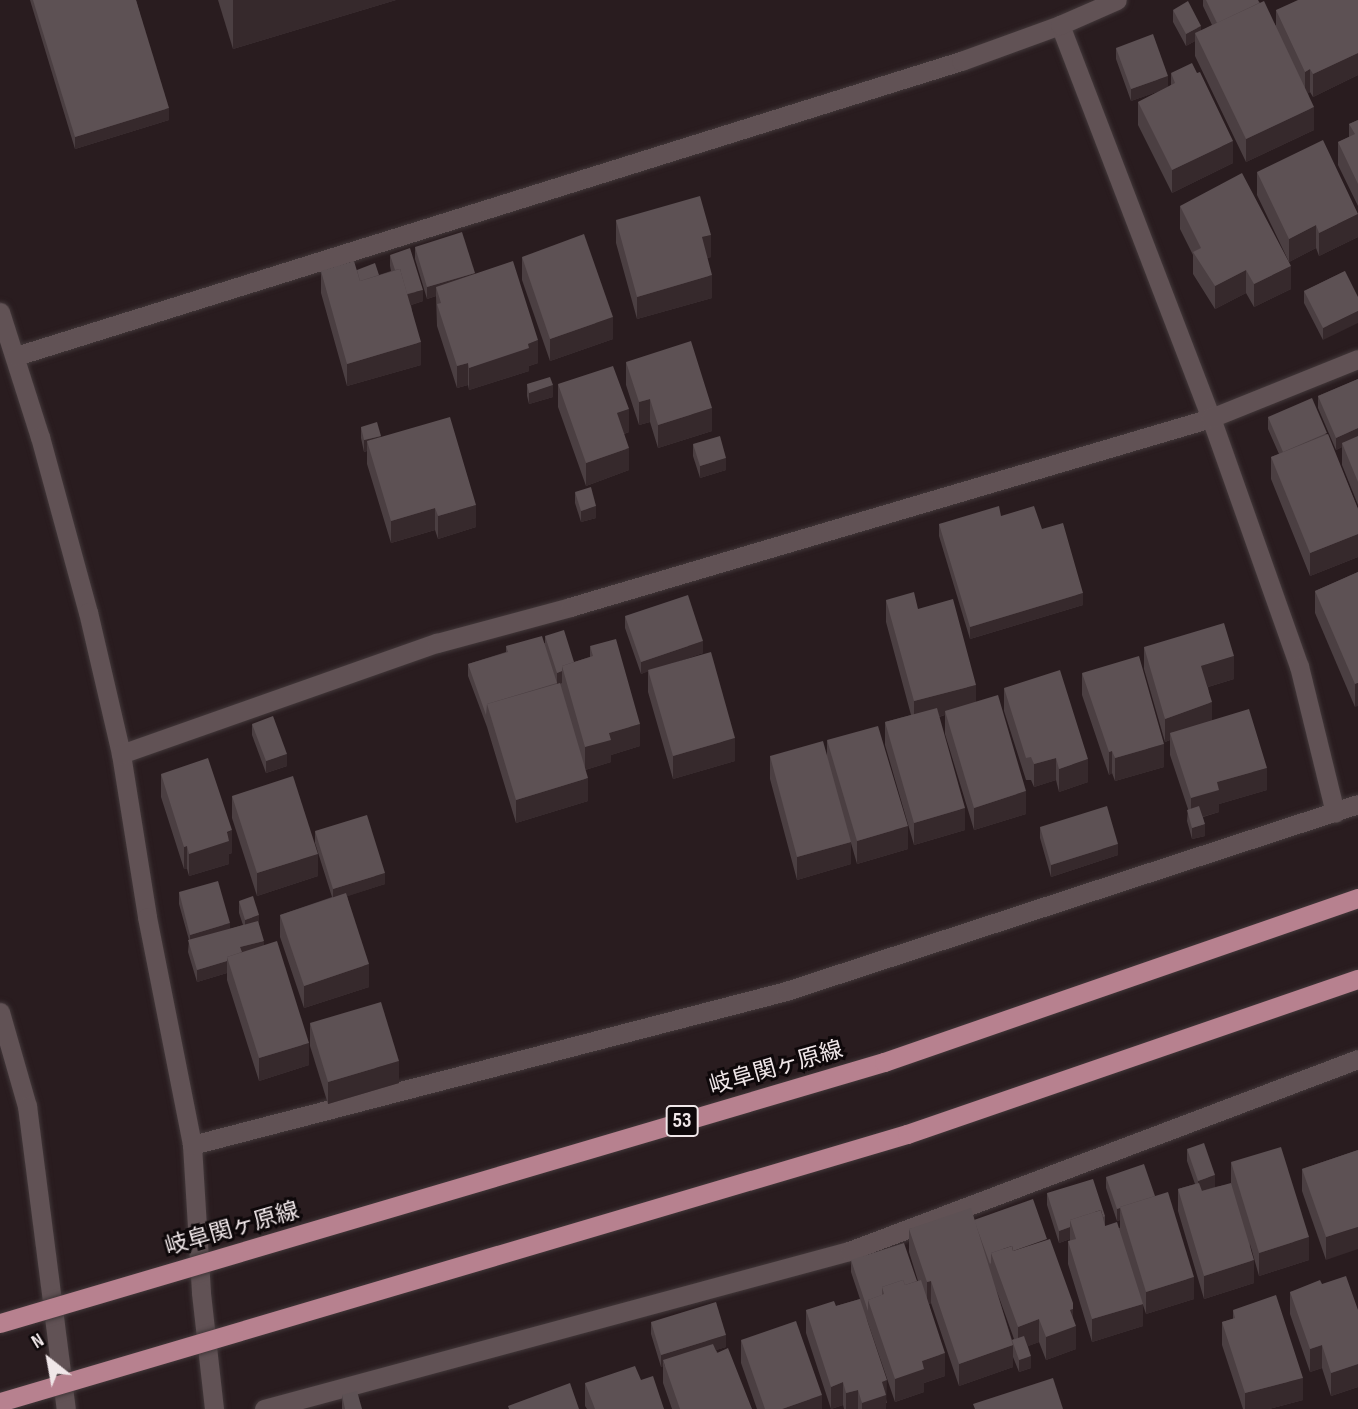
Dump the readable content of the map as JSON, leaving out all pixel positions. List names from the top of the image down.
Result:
{
  "streets": {
    "main road": ["岐阜関ヶ原線", "53"]
  },
  "north": "top left"
}
